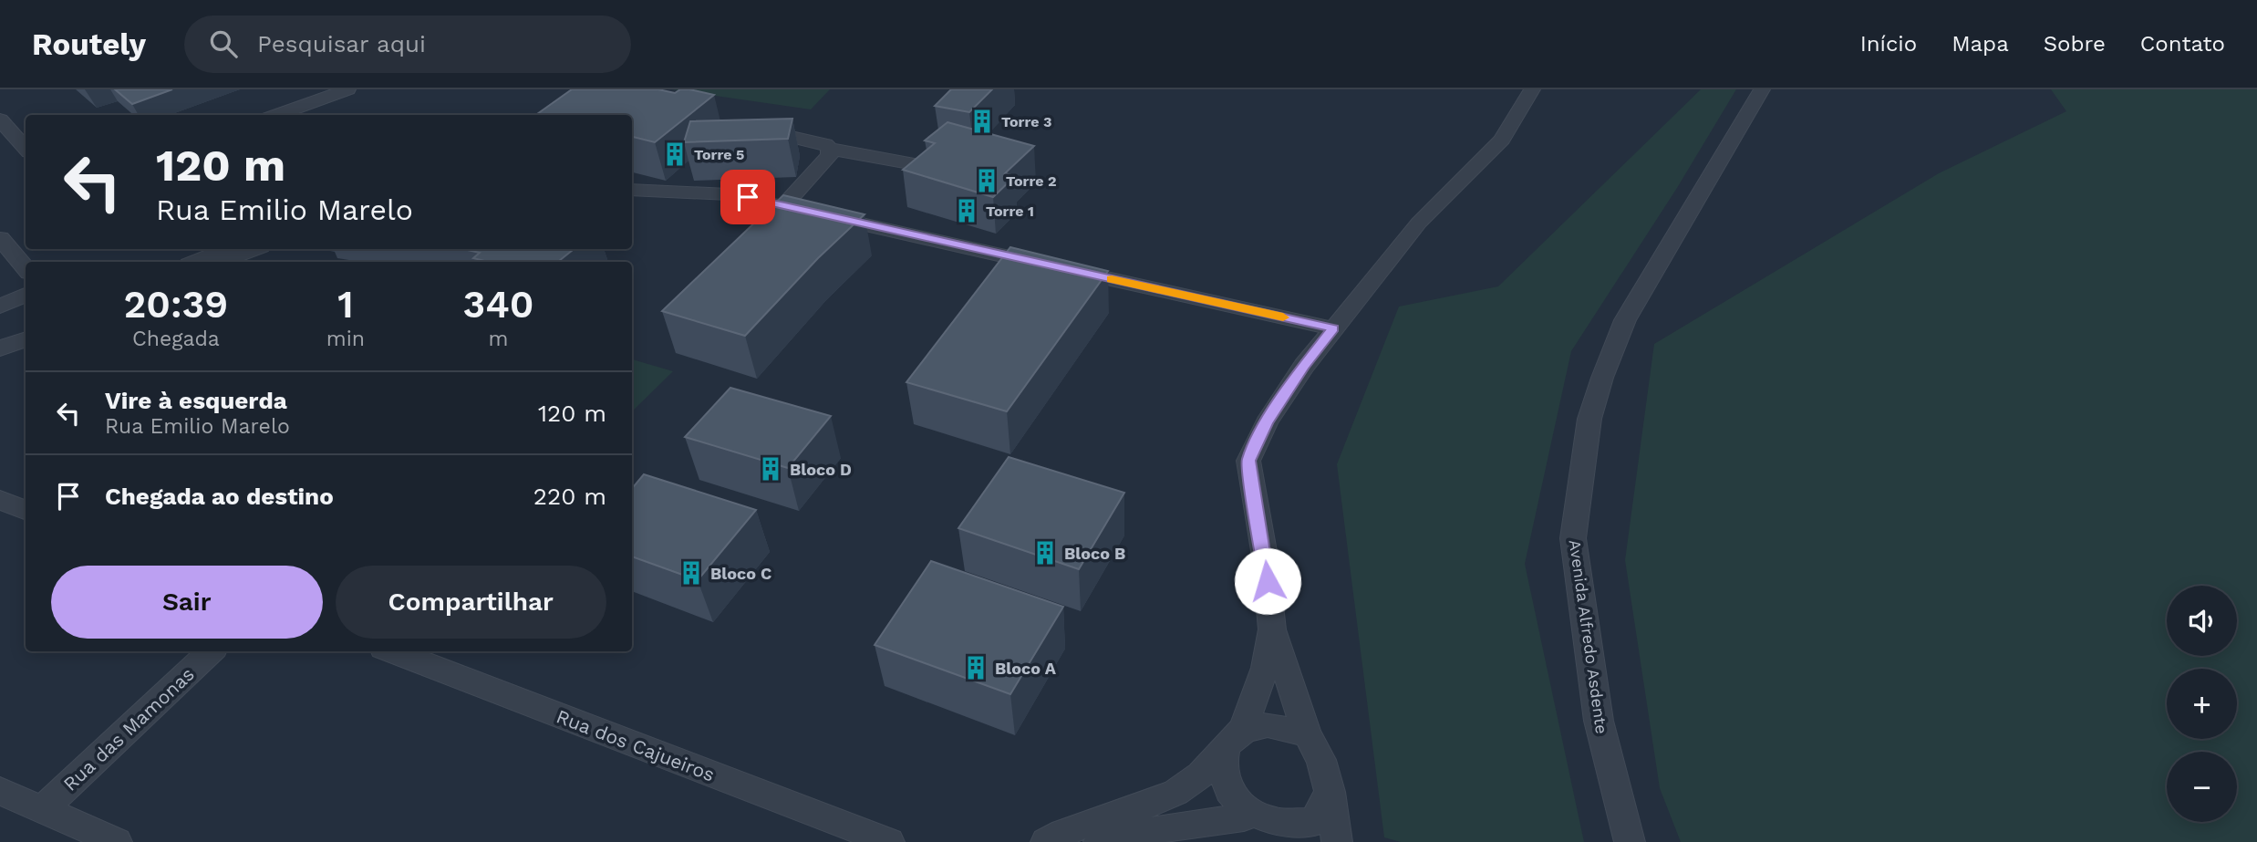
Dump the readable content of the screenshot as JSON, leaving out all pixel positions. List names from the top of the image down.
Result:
{
  "streets": {
    "street": ["Avenida Alfredo Asdente", "Rua das Mamonas", "Rua dos Cajueiros"]
  },
  "places": {
    "building": [
      "Torre 3",
      "Torre 5",
      "Torre 2",
      "Torre 1",
      "Bloco D",
      "Bloco B",
      "Bloco C",
      "Bloco A"
    ]
  },
  "page": {
    "header": "Routely",
    "search": "Pesquisar aqui",
    "nav": [
      "Início",
      "Mapa",
      "Sobre",
      "Contato"
    ],
    "turn": ["120 m", "Rua Emilio Marelo"],
    "eta": [
      "20:39",
      "Chegada",
      "1",
      "min",
      "340",
      "m"
    ],
    "list": [
      {
        "name": "Vire à esquerda",
        "note": "Rua Emilio Marelo",
        "value": "120 m"
      },
      {
        "name": "Chegada ao destino",
        "value": "220 m"
      }
    ],
    "buttons": ["Sair", "Compartilhar"],
    "map_buttons": ["+", "−"]
  }
}
